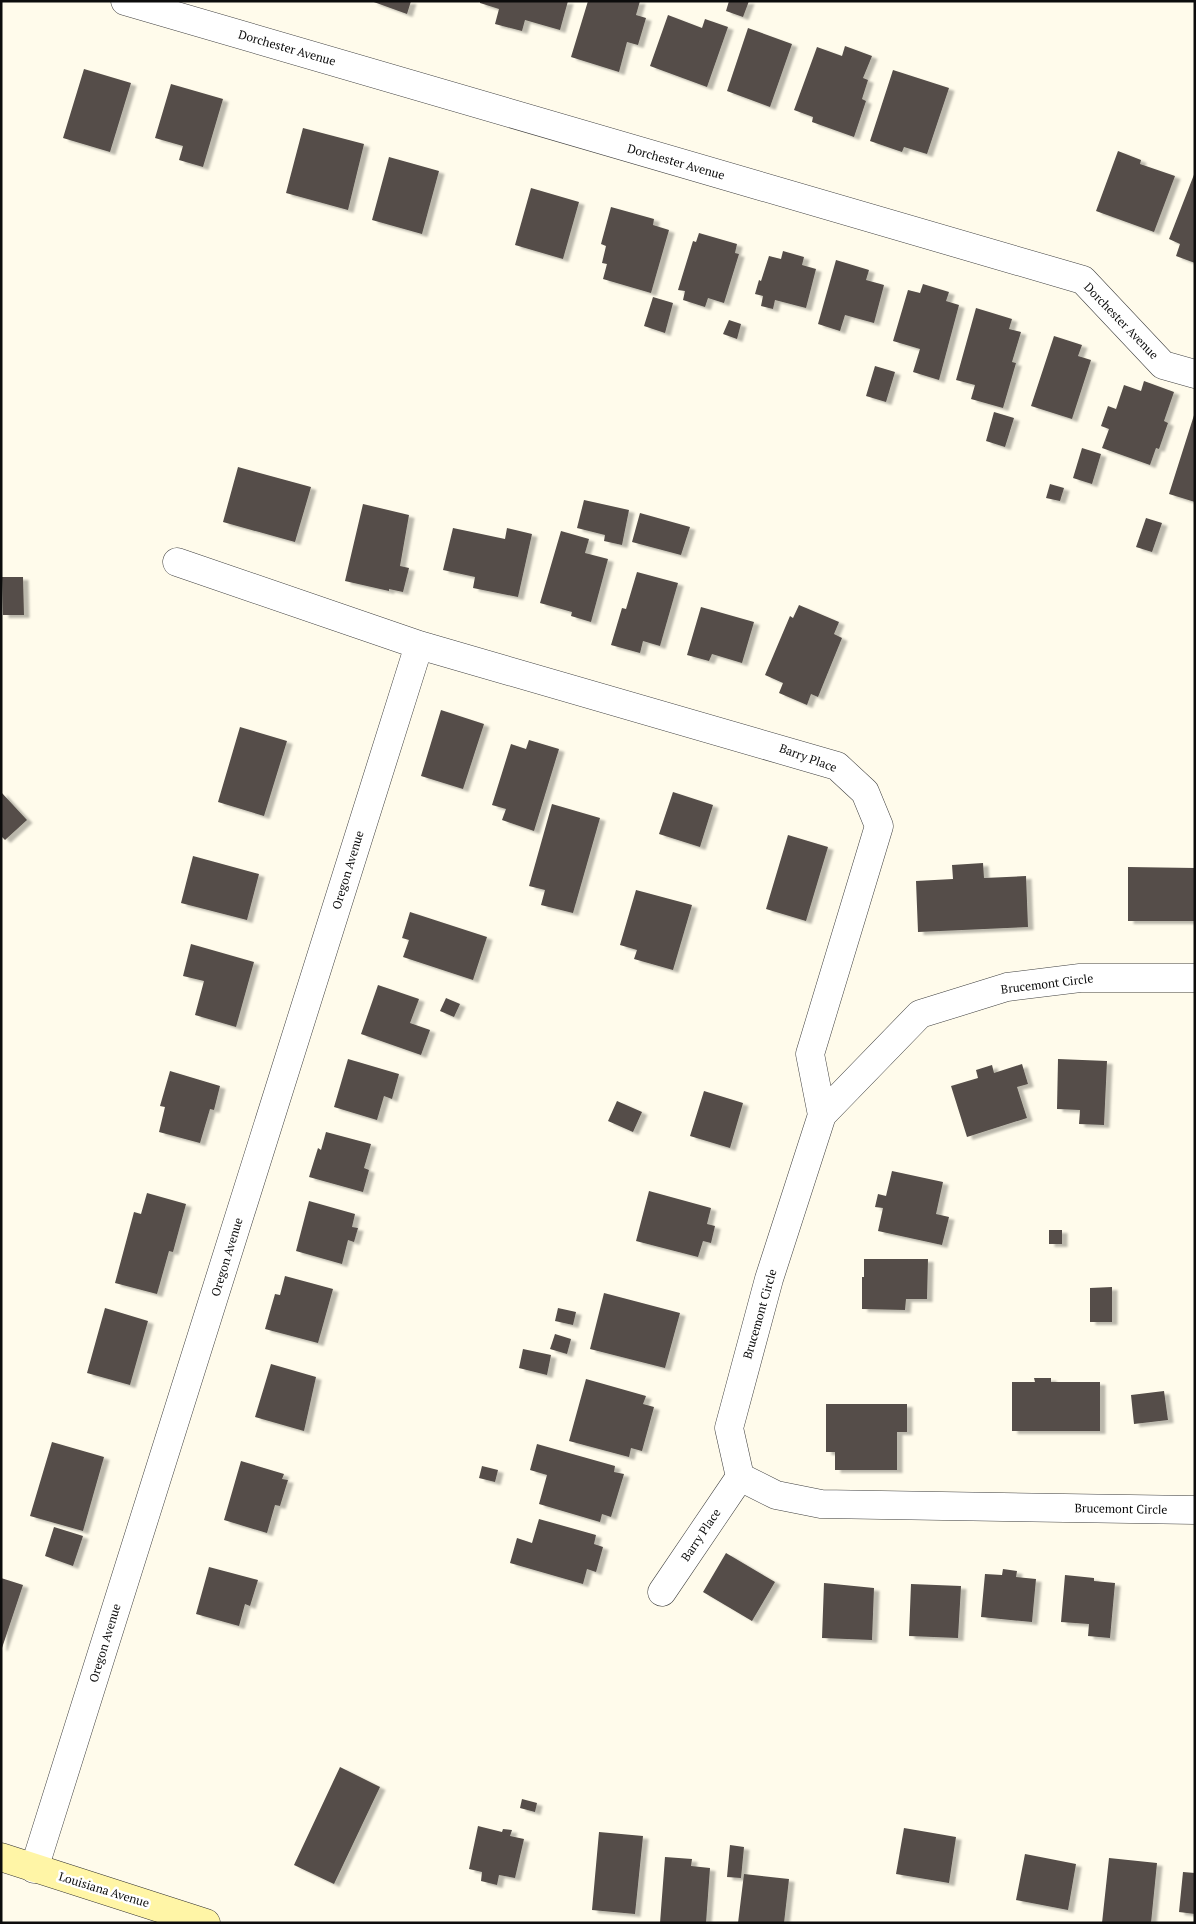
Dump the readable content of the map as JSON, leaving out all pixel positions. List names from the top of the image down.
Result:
{
  "streets": {
    "street": [
      "Dorchester Avenue",
      "Barry Place",
      "Oregon Avenue",
      "Brucemont Circle",
      "Louisiana Avenue"
    ]
  },
  "crossings": [
    ["Barry Place", "Oregon Avenue"],
    ["Barry Place", "Brucemont Circle"],
    ["Oregon Avenue", "Louisiana Avenue"]
  ]
}
